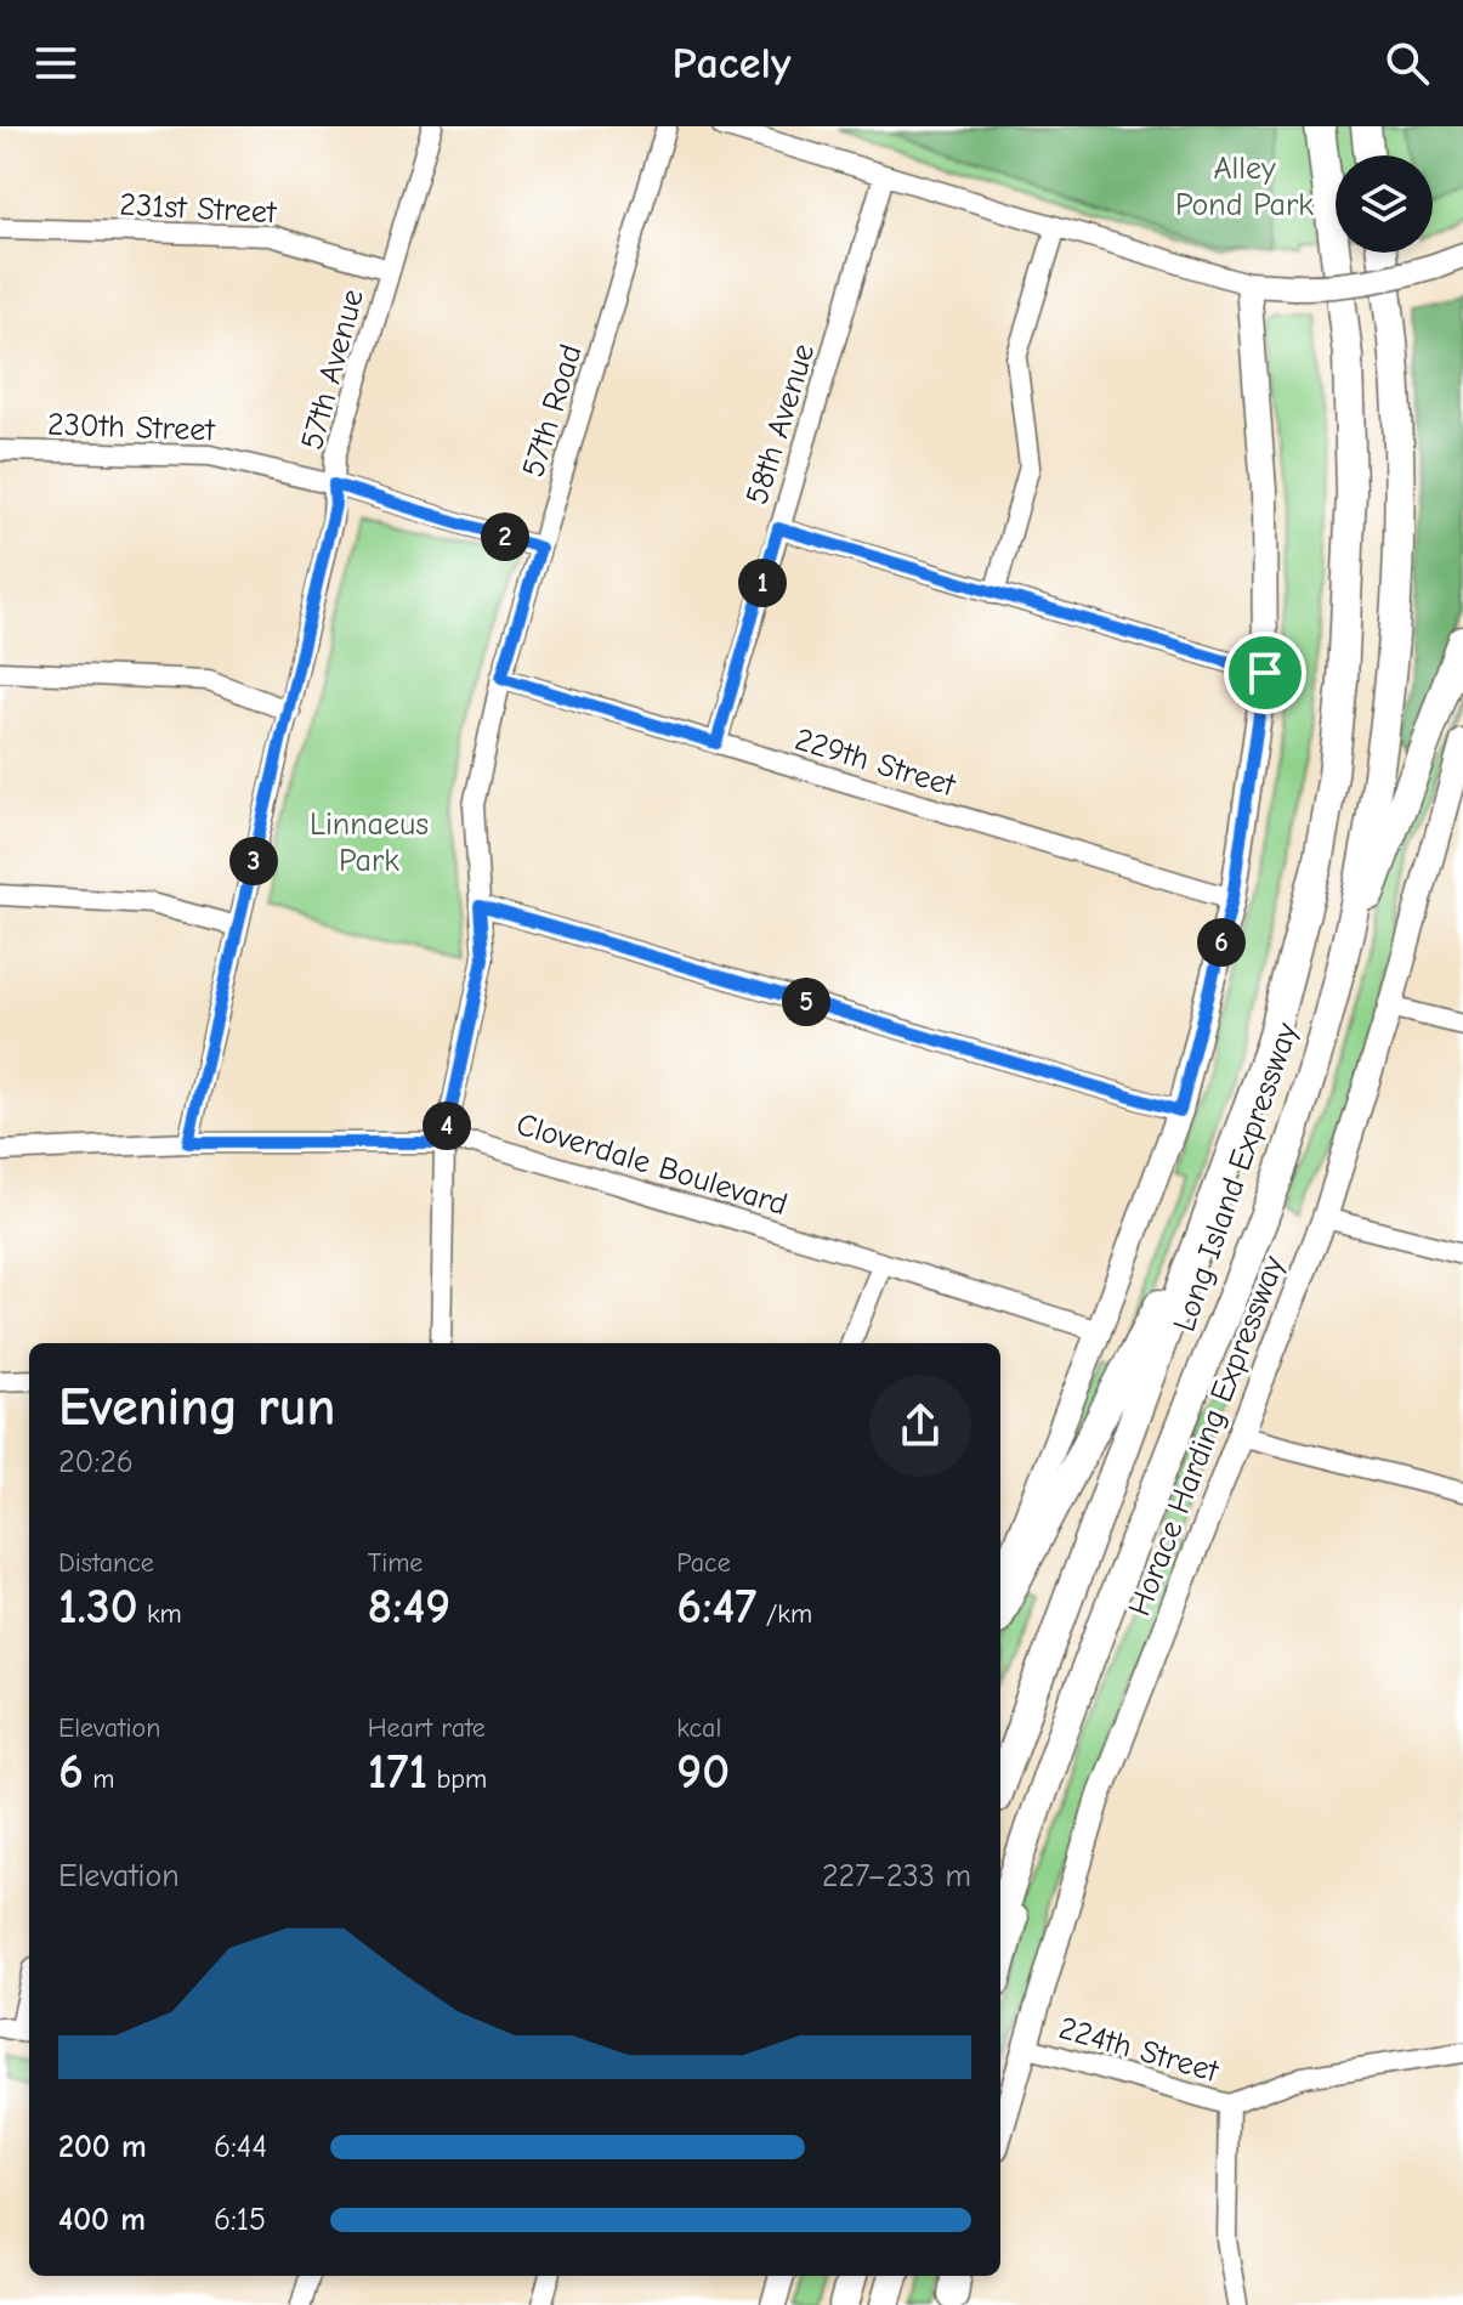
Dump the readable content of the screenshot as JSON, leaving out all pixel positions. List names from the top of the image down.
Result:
{
  "streets": {
    "highway": ["Long Island Expressway"],
    "main road": ["Horace Harding Expressway"],
    "street": [
      "231st Street",
      "57th Avenue",
      "57th Road",
      "58th Avenue",
      "230th Street",
      "229th Street",
      "Cloverdale Boulevard",
      "224th Street"
    ]
  },
  "crossings": [
    ["231st Street", "57th Avenue"],
    ["57th Avenue", "230th Street"],
    ["57th Avenue", "Cloverdale Boulevard"],
    ["57th Road", "230th Street"],
    ["57th Road", "229th Street"],
    ["57th Road", "Cloverdale Boulevard"],
    ["58th Avenue", "229th Street"],
    ["Horace Harding Expressway", "224th Street"]
  ],
  "parks": ["Alley Pond Park", "Linnaeus Park"],
  "page": {
    "header": "Pacely",
    "pins": [
      "2",
      "1",
      "3",
      "6",
      "5",
      "4"
    ],
    "heading": ["Evening run", "20:26"],
    "stats": [
      ["Distance", "1.30 km"],
      ["Time", "8:49"],
      ["Pace", "6:47 /km"],
      ["Elevation", "6 m"],
      ["Heart rate", "171 bpm"],
      ["kcal", "90"]
    ],
    "chart": ["Elevation", "227–233 m"],
    "list": [
      {
        "name": "200 m",
        "note": "6:44"
      },
      {
        "name": "400 m",
        "note": "6:15"
      }
    ]
  }
}
